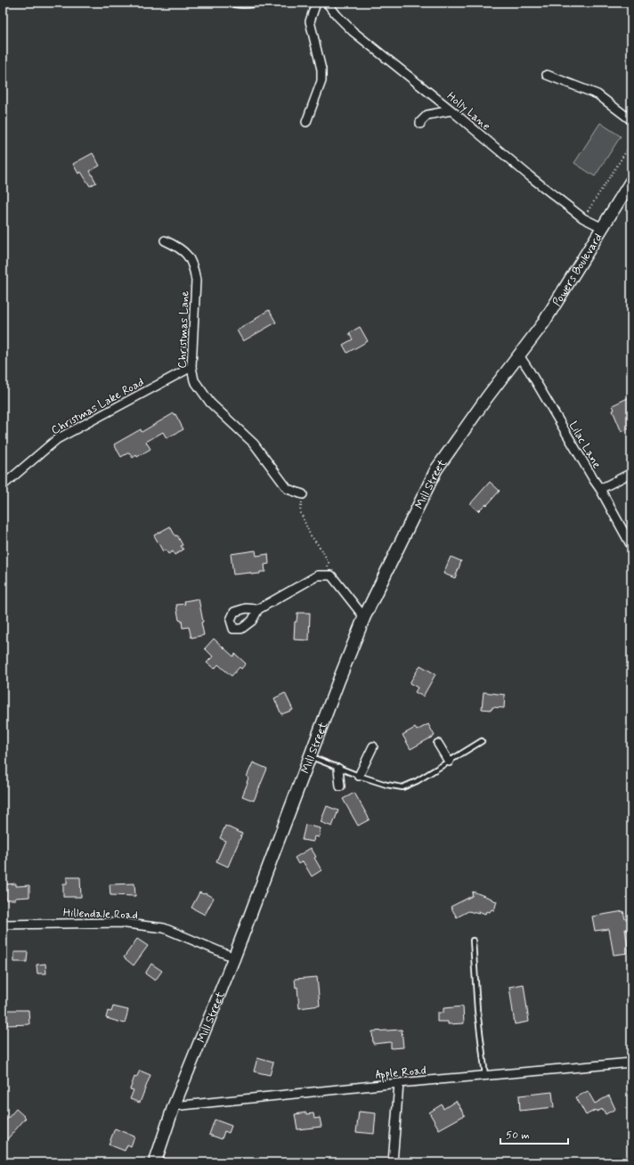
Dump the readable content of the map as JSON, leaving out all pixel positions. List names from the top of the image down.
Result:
{
  "streets": {
    "main road": ["Powers Boulevard", "Mill Street"],
    "street": [
      "Holly Lane",
      "Christmas Lane",
      "Christmas Lake Road",
      "Lilac Lane",
      "Hillendale Road",
      "Apple Road"
    ]
  },
  "crossings": [
    ["Holly Lane", "Powers Boulevard"],
    ["Powers Boulevard", "Lilac Lane"],
    ["Powers Boulevard", "Mill Street"],
    ["Christmas Lane", "Christmas Lake Road"],
    ["Lilac Lane", "Mill Street"],
    ["Mill Street", "Hillendale Road"],
    ["Mill Street", "Apple Road"]
  ],
  "scale_bar": "50 m"
}
